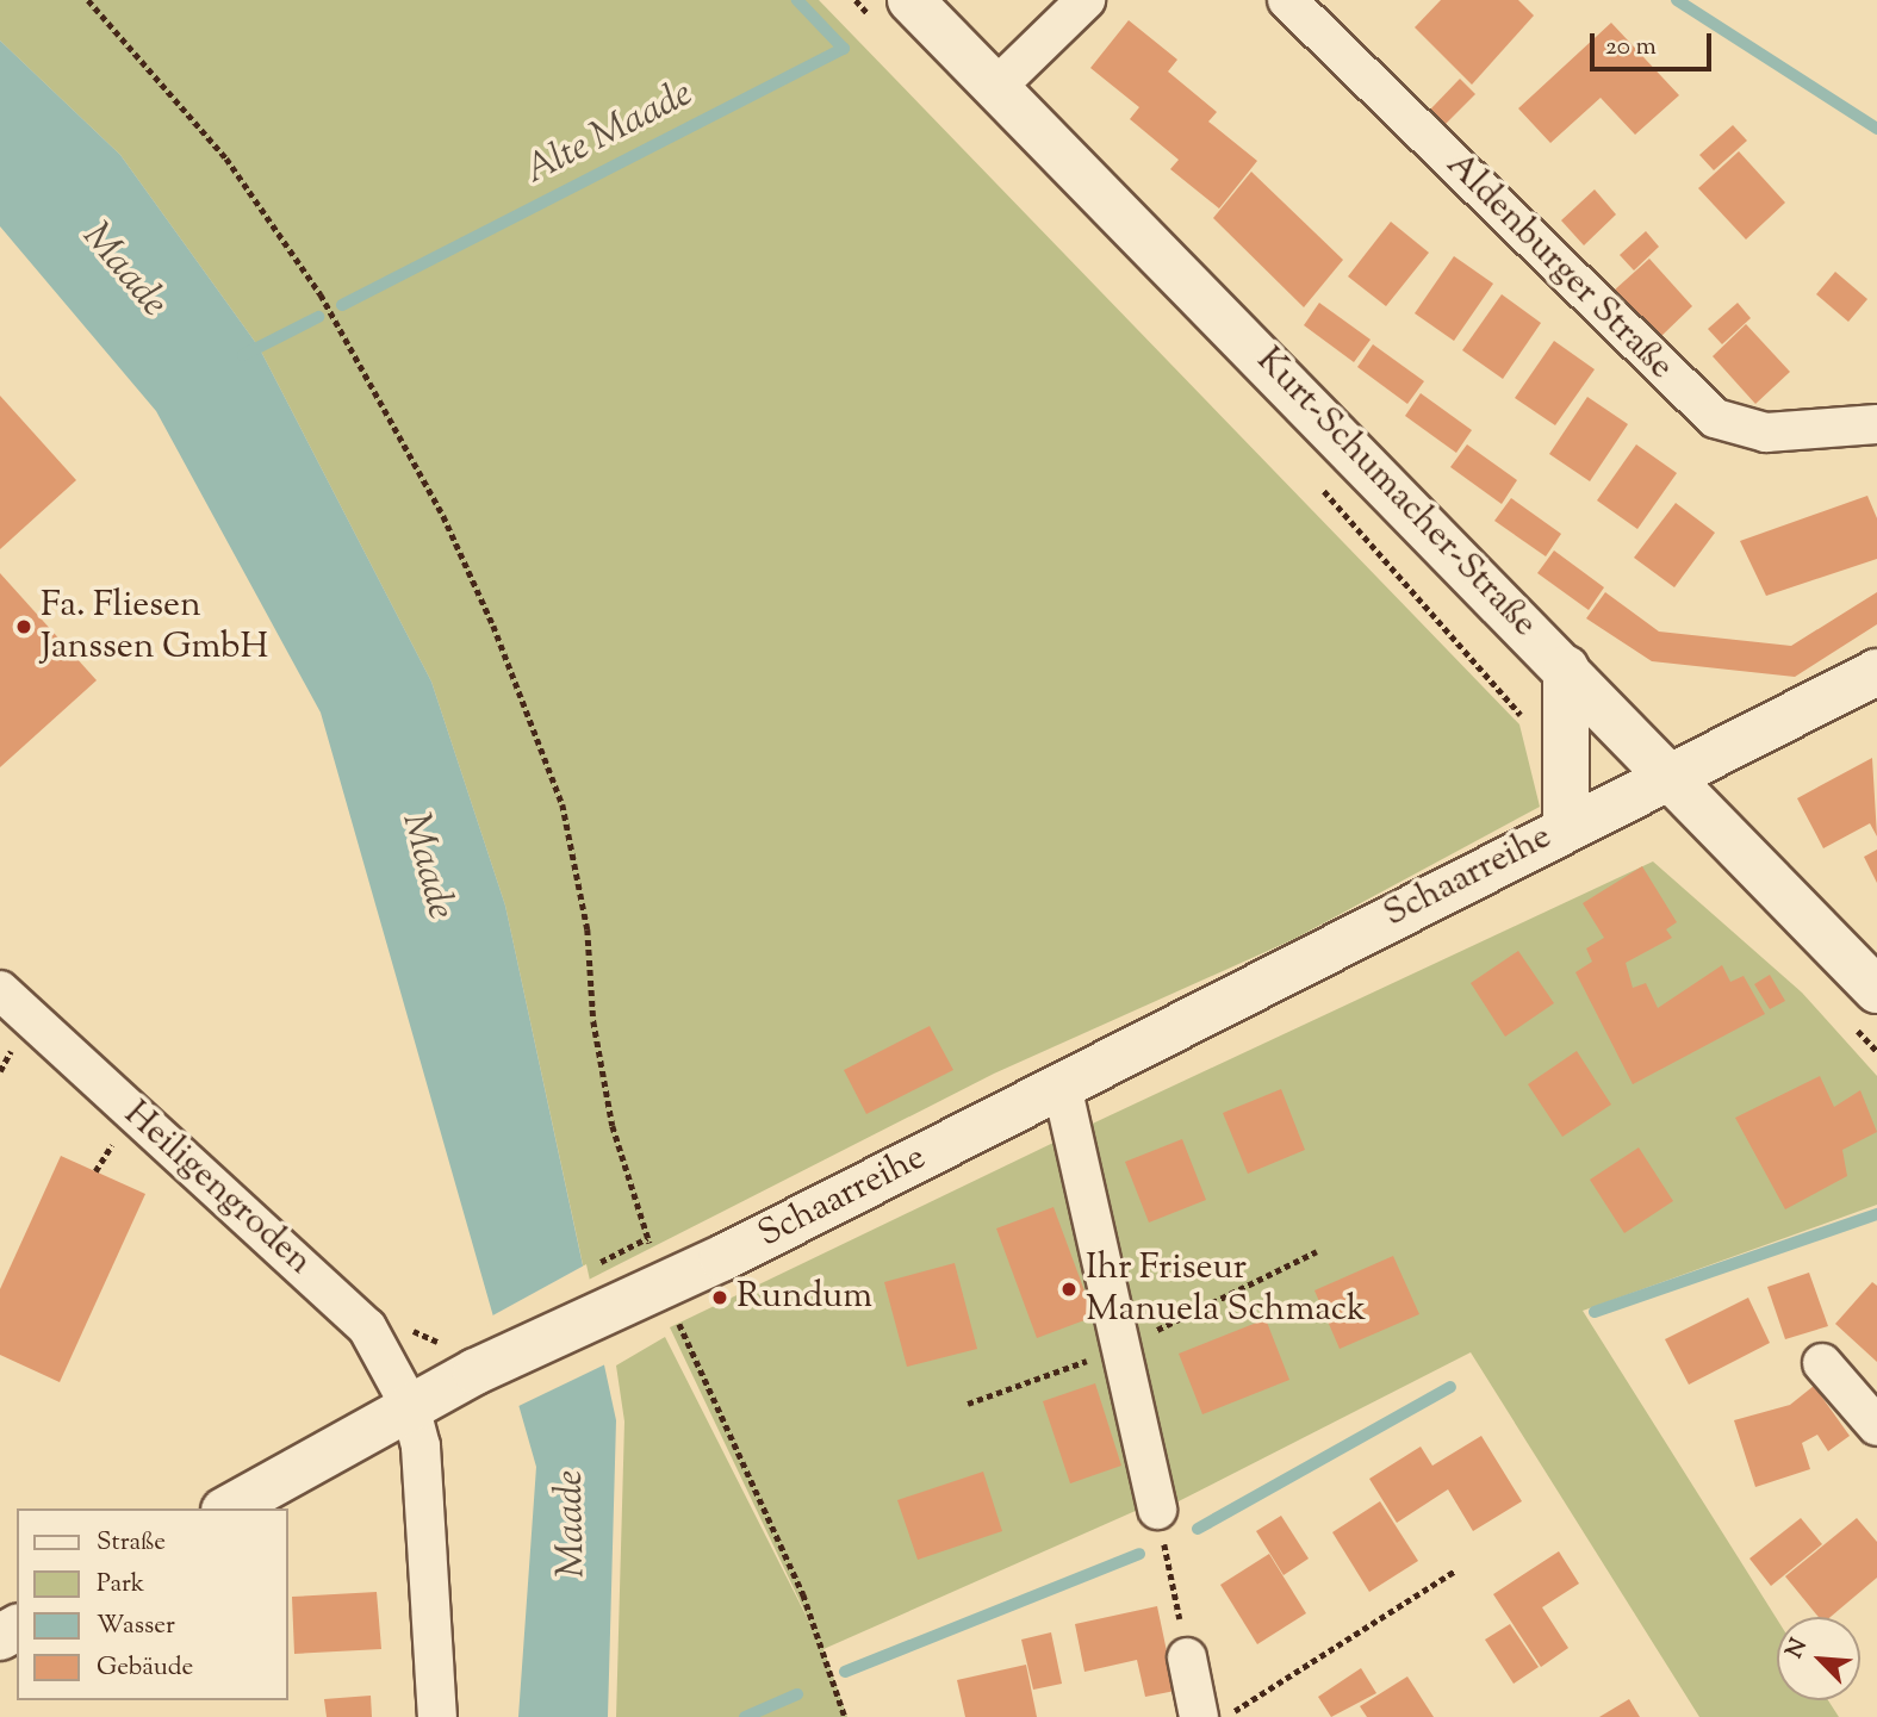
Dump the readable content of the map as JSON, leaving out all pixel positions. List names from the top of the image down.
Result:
{
  "streets": {
    "main road": ["Kurt-Schumacher-Straße", "Schaarreihe"],
    "street": ["Aldenburger Straße", "Heiligengroden"]
  },
  "crossings": [
    ["Kurt-Schumacher-Straße", "Schaarreihe"],
    ["Schaarreihe", "Heiligengroden"]
  ],
  "water": ["Alte Maade", "Maade"],
  "places": ["Fa. Fliesen Janssen GmbH", "Ihr Friseur Manuela Schmack", "Rundum"],
  "legend": [
    "Straße",
    "Park",
    "Wasser",
    "Gebäude"
  ],
  "scale_bar": "20 m",
  "north": "top left"
}
